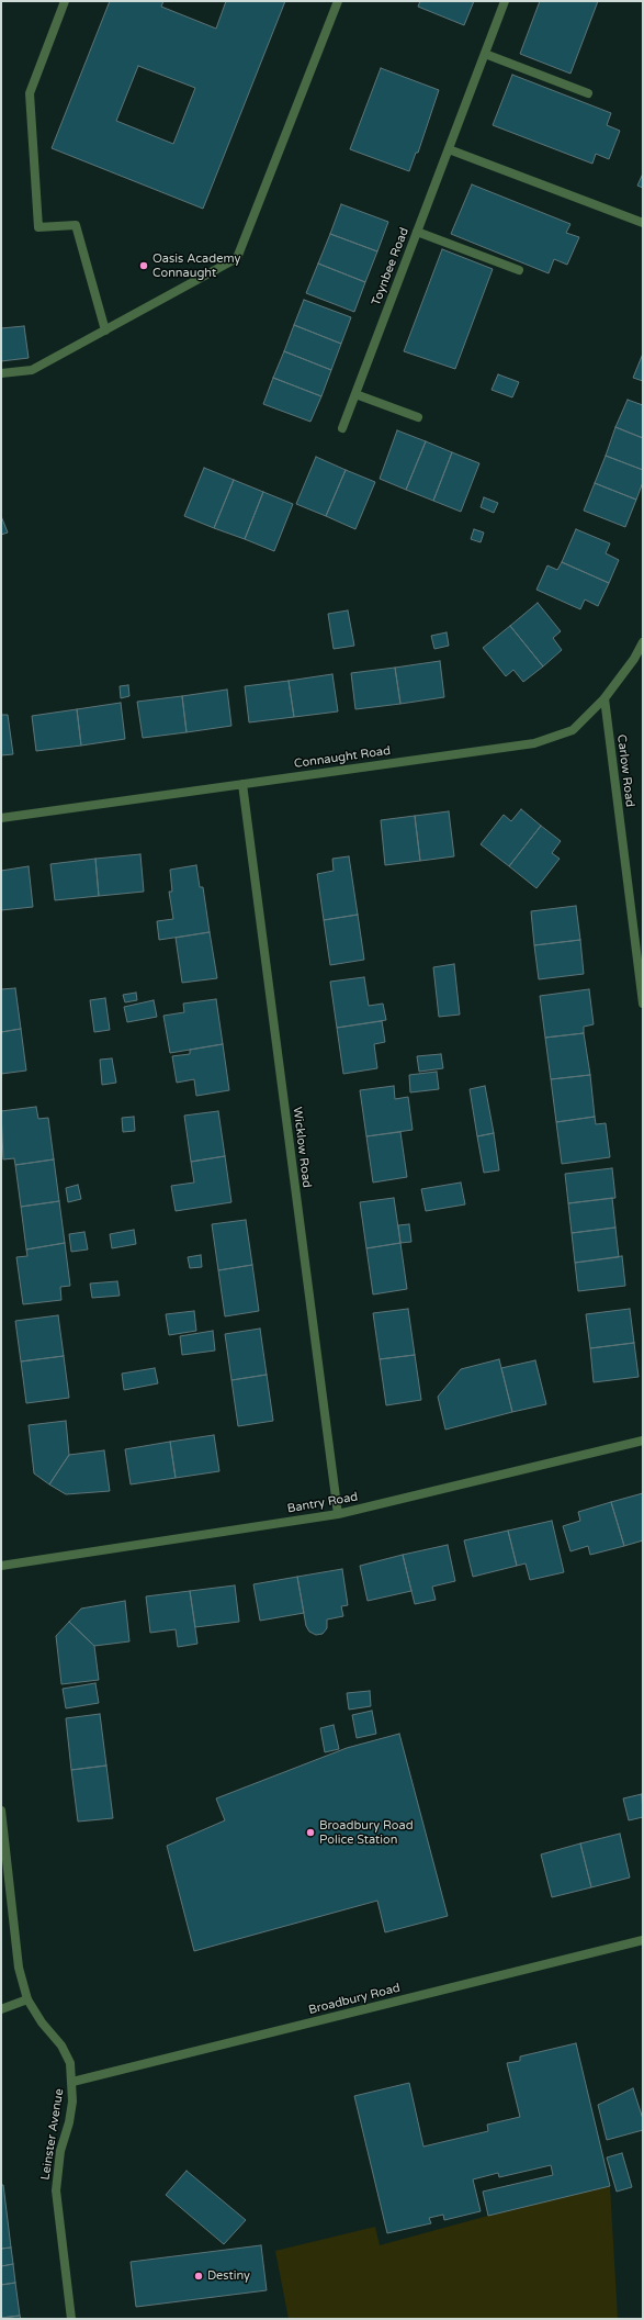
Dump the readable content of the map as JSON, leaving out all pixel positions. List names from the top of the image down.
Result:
{
  "streets": {
    "street": [
      "Toynbee Road",
      "Connaught Road",
      "Carlow Road",
      "Wicklow Road",
      "Bantry Road",
      "Broadbury Road",
      "Leinster Avenue"
    ]
  },
  "crossings": [
    ["Connaught Road", "Carlow Road"],
    ["Connaught Road", "Wicklow Road"],
    ["Wicklow Road", "Bantry Road"],
    ["Broadbury Road", "Leinster Avenue"]
  ],
  "places": ["Oasis Academy Connaught", "Broadbury Road Police Station", "Destiny"]
}
